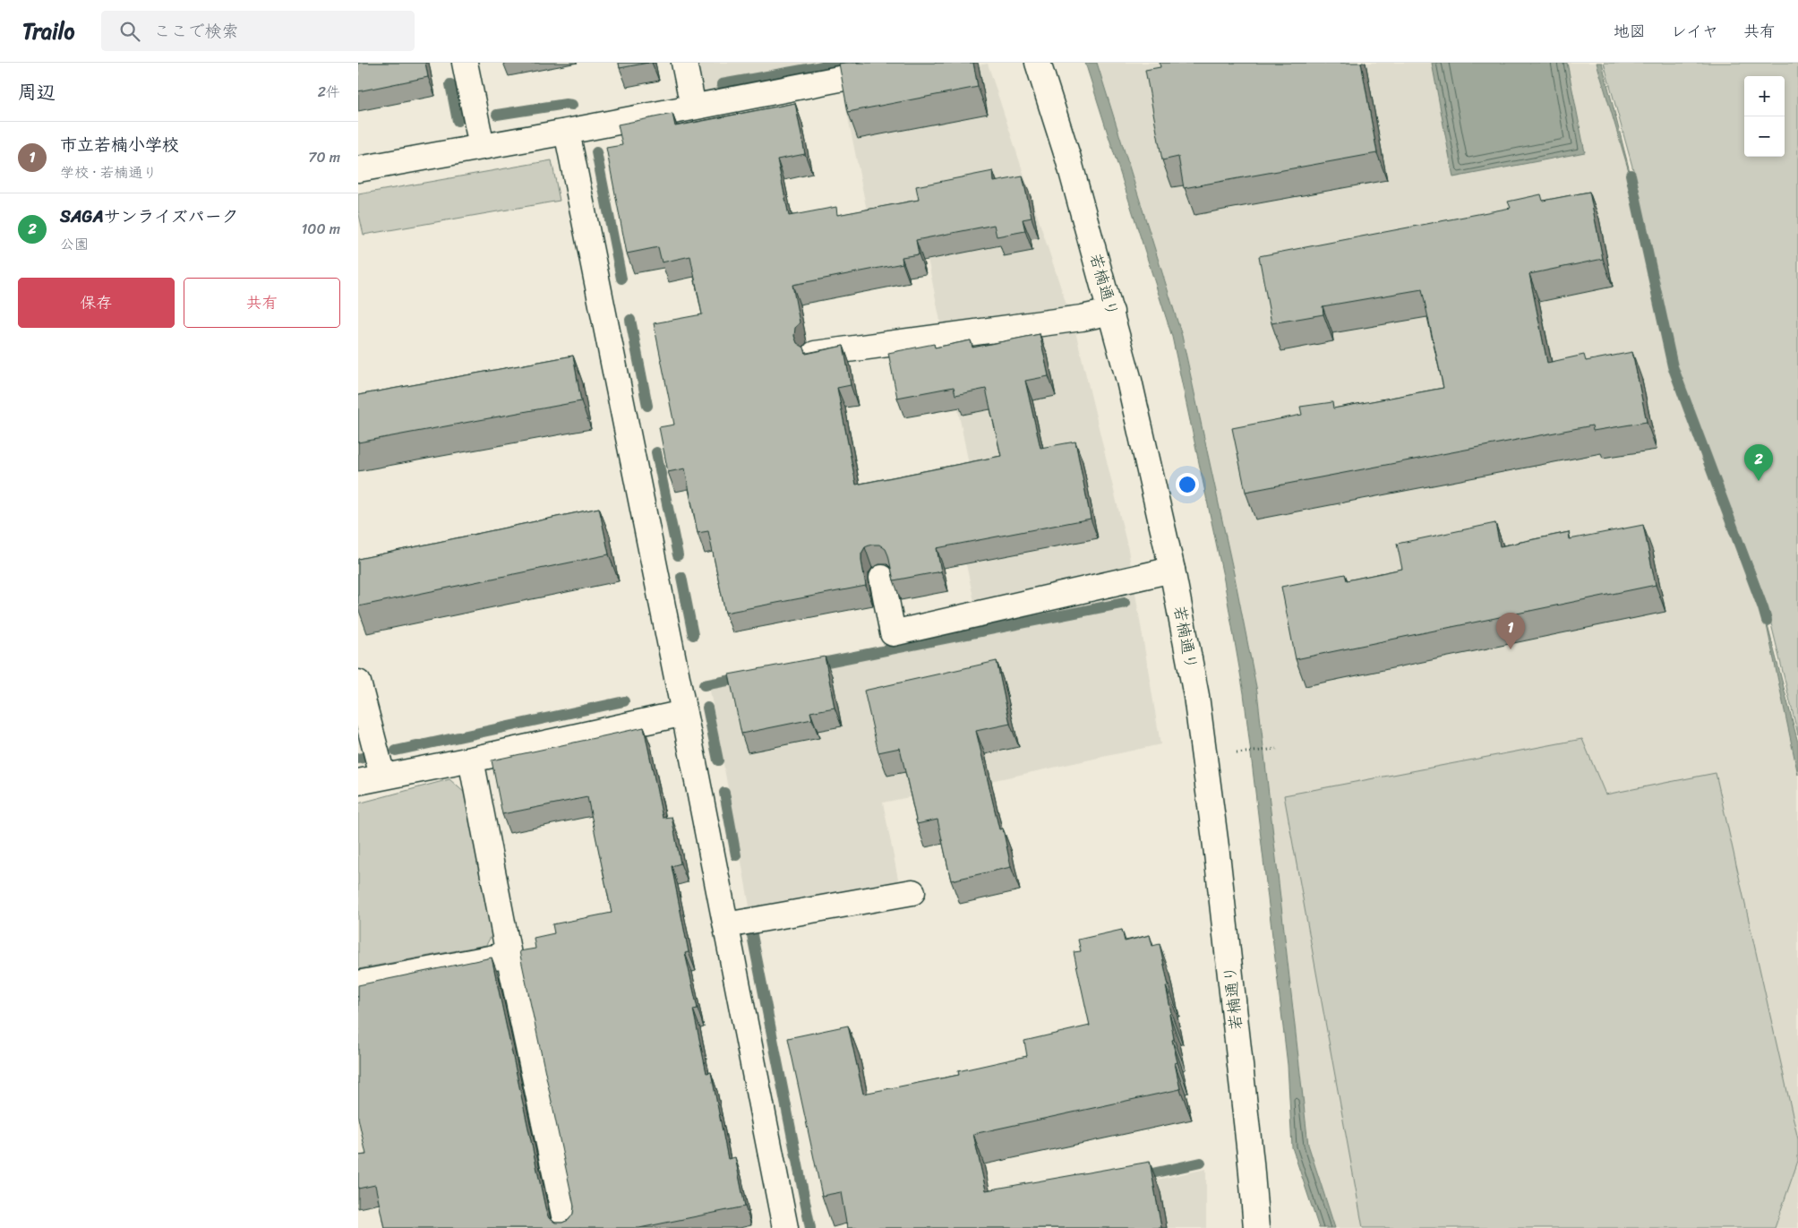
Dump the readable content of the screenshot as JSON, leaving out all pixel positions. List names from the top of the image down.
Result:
{
  "streets": {
    "street": ["若楠通り"]
  },
  "page": {
    "header": "Trailo",
    "search": "ここで検索",
    "nav": ["地図", "レイヤ", "共有"],
    "heading": ["周辺", "2件"],
    "map_buttons": ["+", "−"],
    "list": [
      {
        "mark": "1",
        "name": "市立若楠小学校",
        "note": "学校 · 若楠通り",
        "value": "70 m"
      },
      {
        "mark": "2",
        "name": "SAGAサンライズパーク",
        "note": "公園",
        "value": "100 m"
      }
    ],
    "buttons": ["保存", "共有"],
    "pins": ["2", "1"]
  }
}
